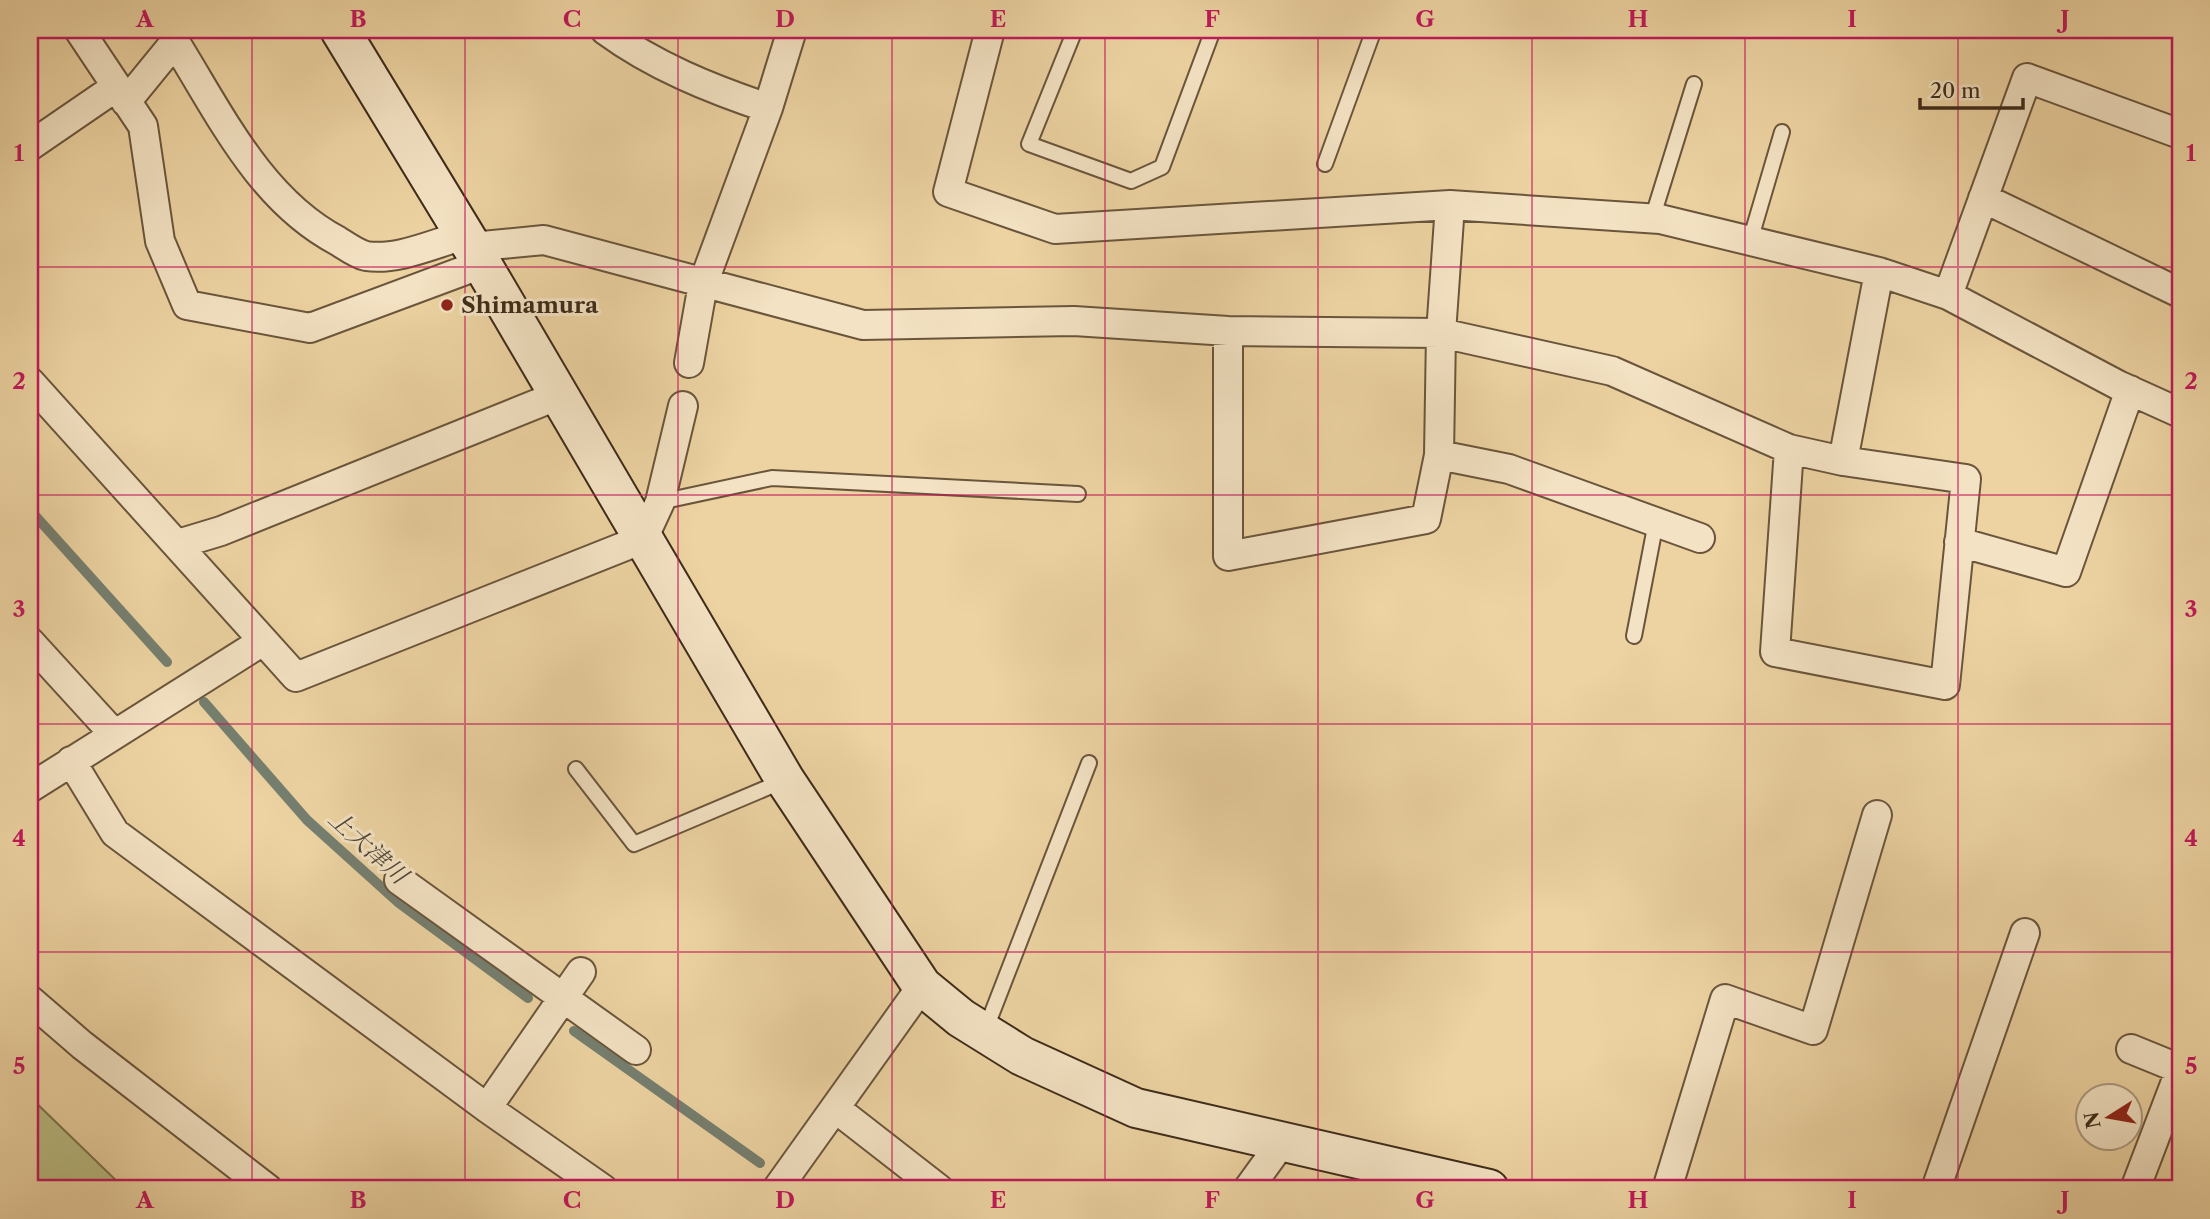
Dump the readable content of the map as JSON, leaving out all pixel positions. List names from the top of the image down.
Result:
{
  "water": ["上大津川"],
  "places": ["Shimamura"],
  "scale_bar": "20 m",
  "north": "left",
  "grid": {
    "columns": [
      "A",
      "B",
      "C",
      "D",
      "E",
      "F",
      "G",
      "H",
      "I",
      "J"
    ],
    "rows": [
      "1",
      "2",
      "3",
      "4",
      "5"
    ]
  }
}
